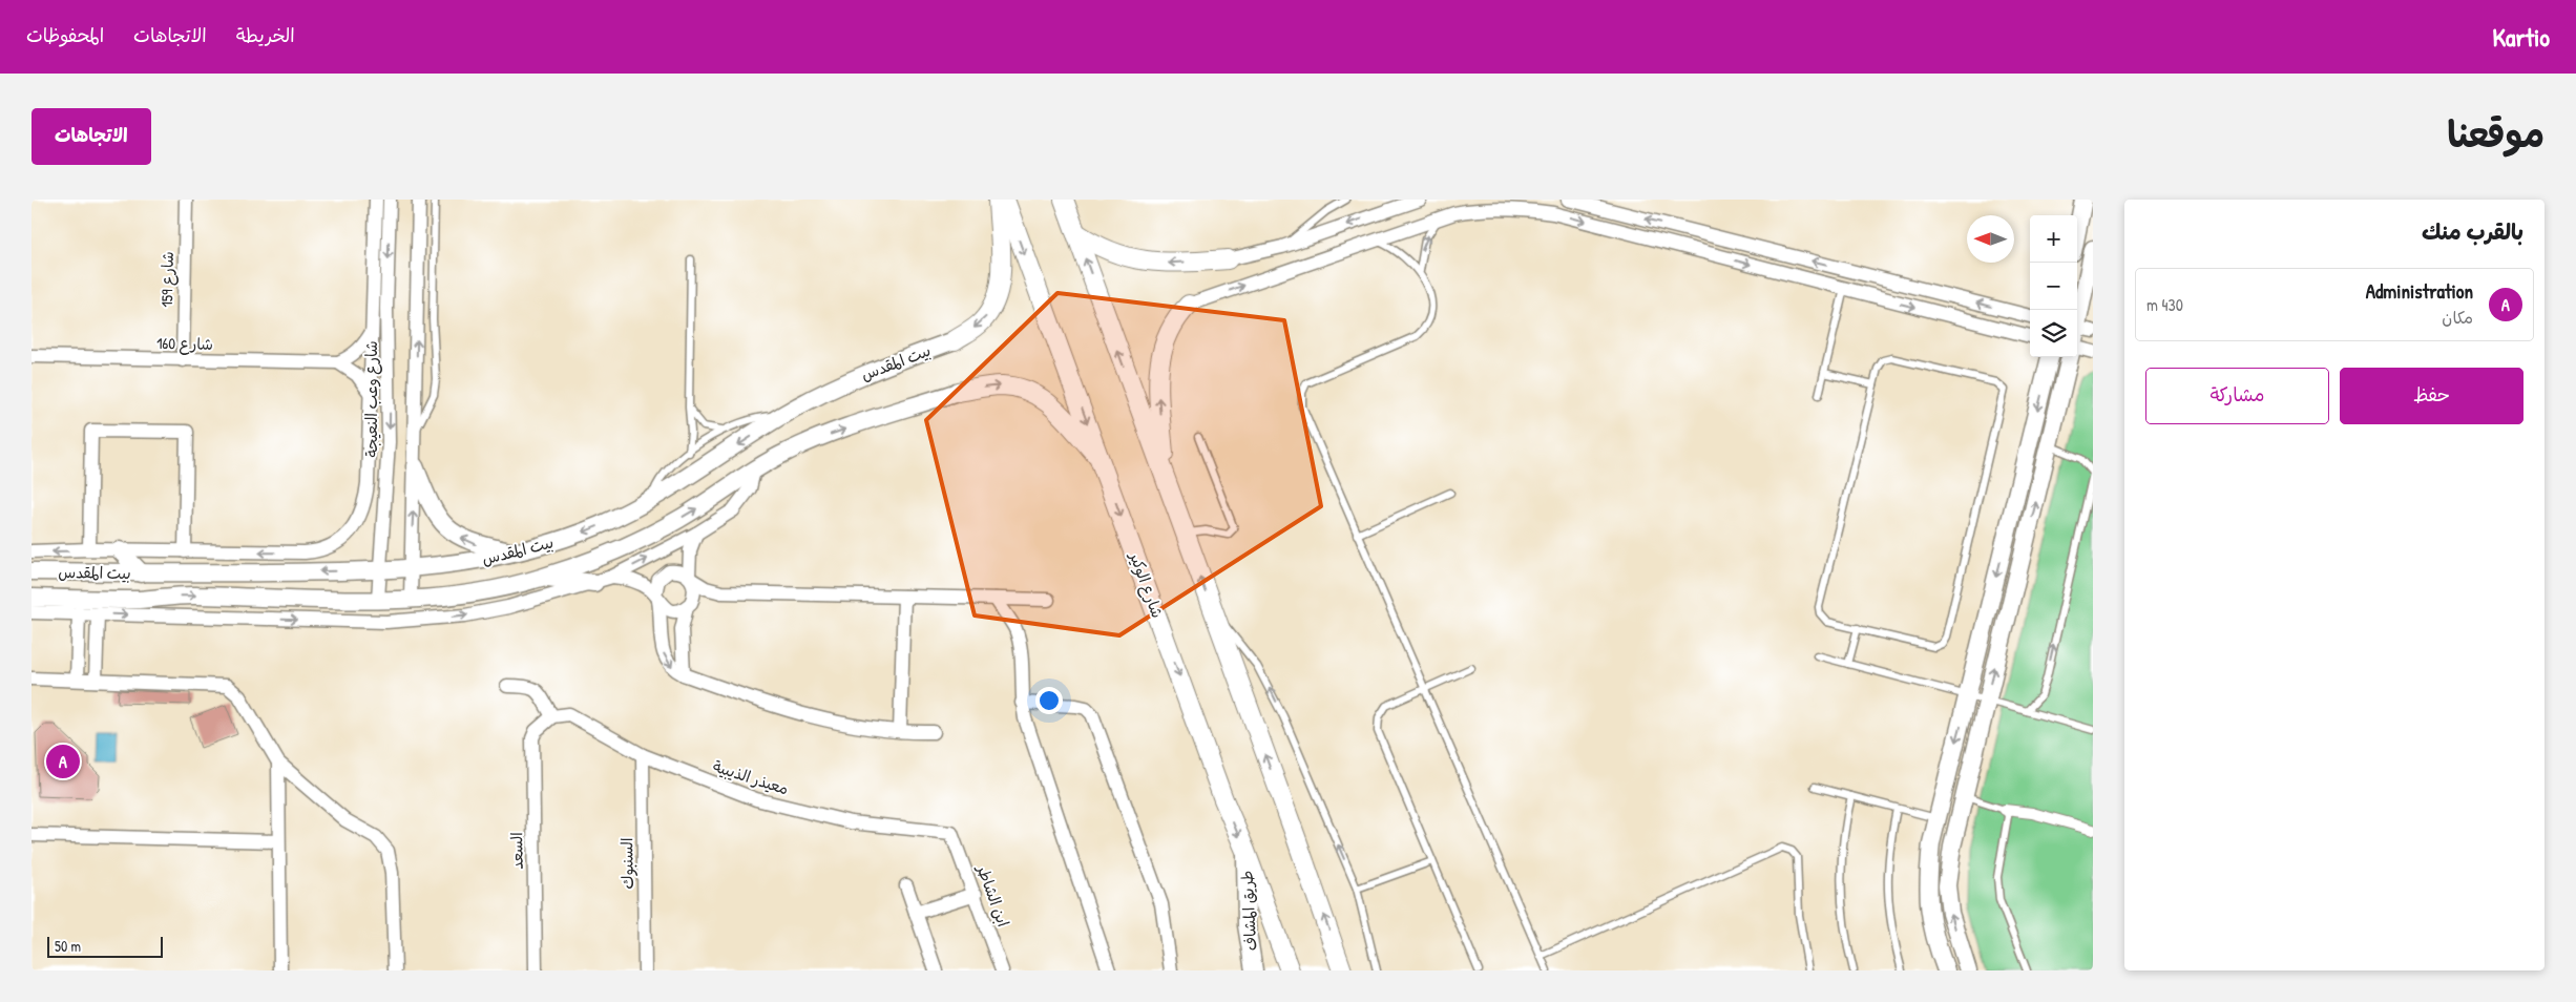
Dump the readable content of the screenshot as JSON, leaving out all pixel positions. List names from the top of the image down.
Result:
{
  "streets": {
    "main road": ["شارع الوكير"],
    "street": [
      "شارع 159",
      "شارع 160",
      "بيت المقدس",
      "شارع وعب النعيجة",
      "معيذر الذيبية",
      "السعد",
      "السنبوك",
      "ابن الشاطر",
      "طريق المشاف"
    ]
  },
  "crossings": [
    ["شارع 159", "شارع 160"],
    ["بيت المقدس", "شارع وعب النعيجة"],
    ["شارع الوكير", "طريق المشاف"],
    ["معيذر الذيبية", "السعد"],
    ["معيذر الذيبية", "السنبوك"],
    ["معيذر الذيبية", "ابن الشاطر"]
  ],
  "scale_bar": "50 m",
  "north": "left",
  "page": {
    "header": "Kartio",
    "nav": ["الخريطة", "الاتجاهات", "المحفوظات"],
    "title": "موقعنا",
    "buttons": [
      "الاتجاهات",
      ["حفظ", "مشاركة"]
    ],
    "heading": "بالقرب منك",
    "map_buttons": ["+", "−"],
    "list": [
      {
        "mark": "A",
        "name": "Administration",
        "note": "مكان",
        "value": "430 m"
      }
    ],
    "pins": "A",
    "scale": "50 m"
  }
}
